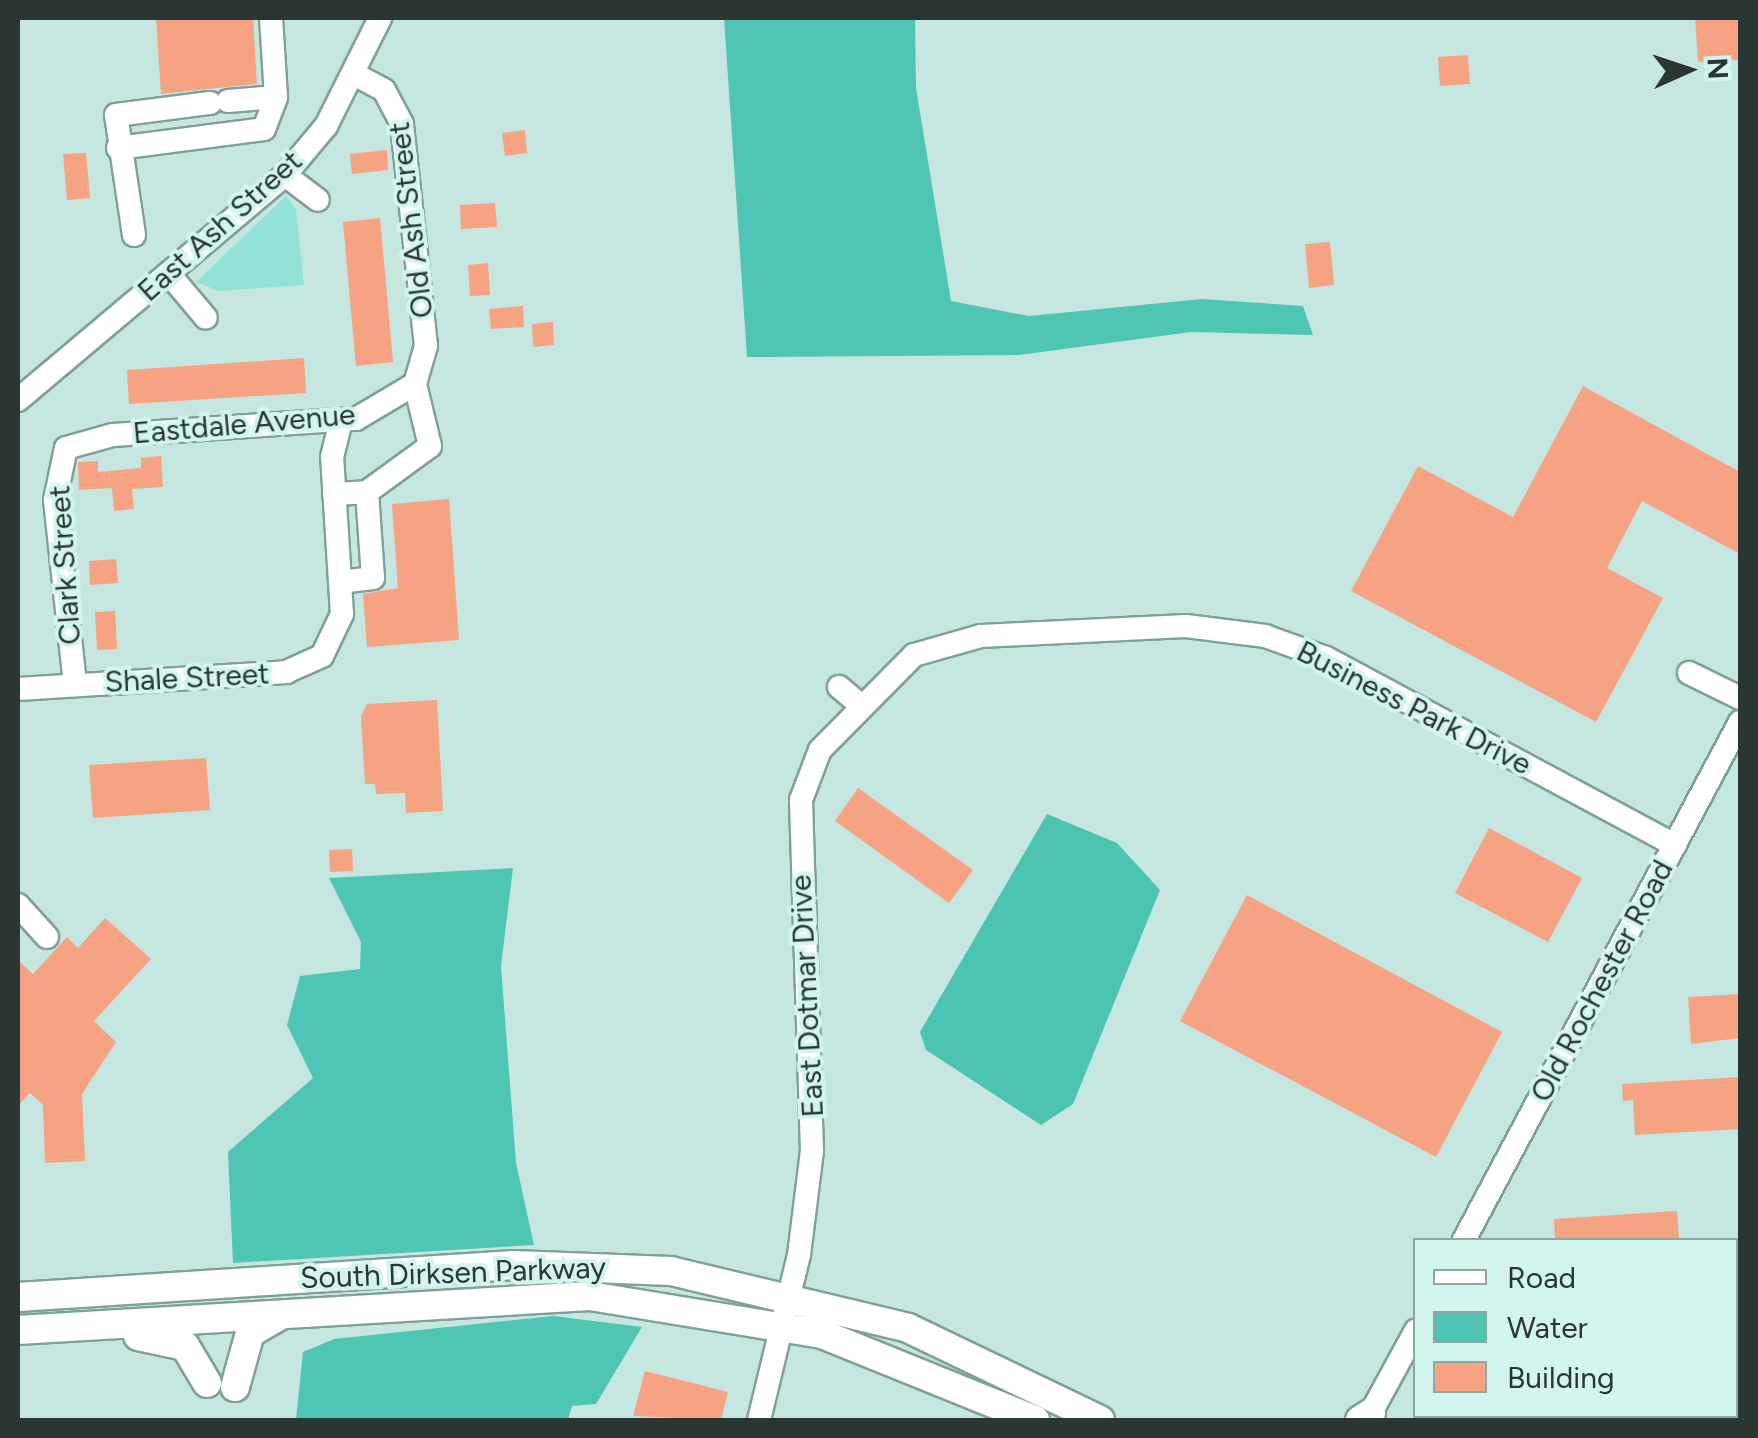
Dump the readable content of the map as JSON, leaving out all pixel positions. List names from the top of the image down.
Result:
{
  "streets": {
    "main road": ["South Dirksen Parkway"],
    "street": [
      "Old Ash Street",
      "East Ash Street",
      "Eastdale Avenue",
      "Clark Street",
      "Shale Street",
      "Business Park Drive",
      "Old Rochester Road",
      "East Dotmar Drive"
    ]
  },
  "crossings": [
    ["Old Ash Street", "East Ash Street"],
    ["Old Ash Street", "Eastdale Avenue"],
    ["Eastdale Avenue", "Clark Street"],
    ["Clark Street", "Shale Street"],
    ["Business Park Drive", "Old Rochester Road"],
    ["Business Park Drive", "East Dotmar Drive"],
    ["East Dotmar Drive", "South Dirksen Parkway"]
  ],
  "legend": ["Road", "Water", "Building"],
  "north": "right"
}
